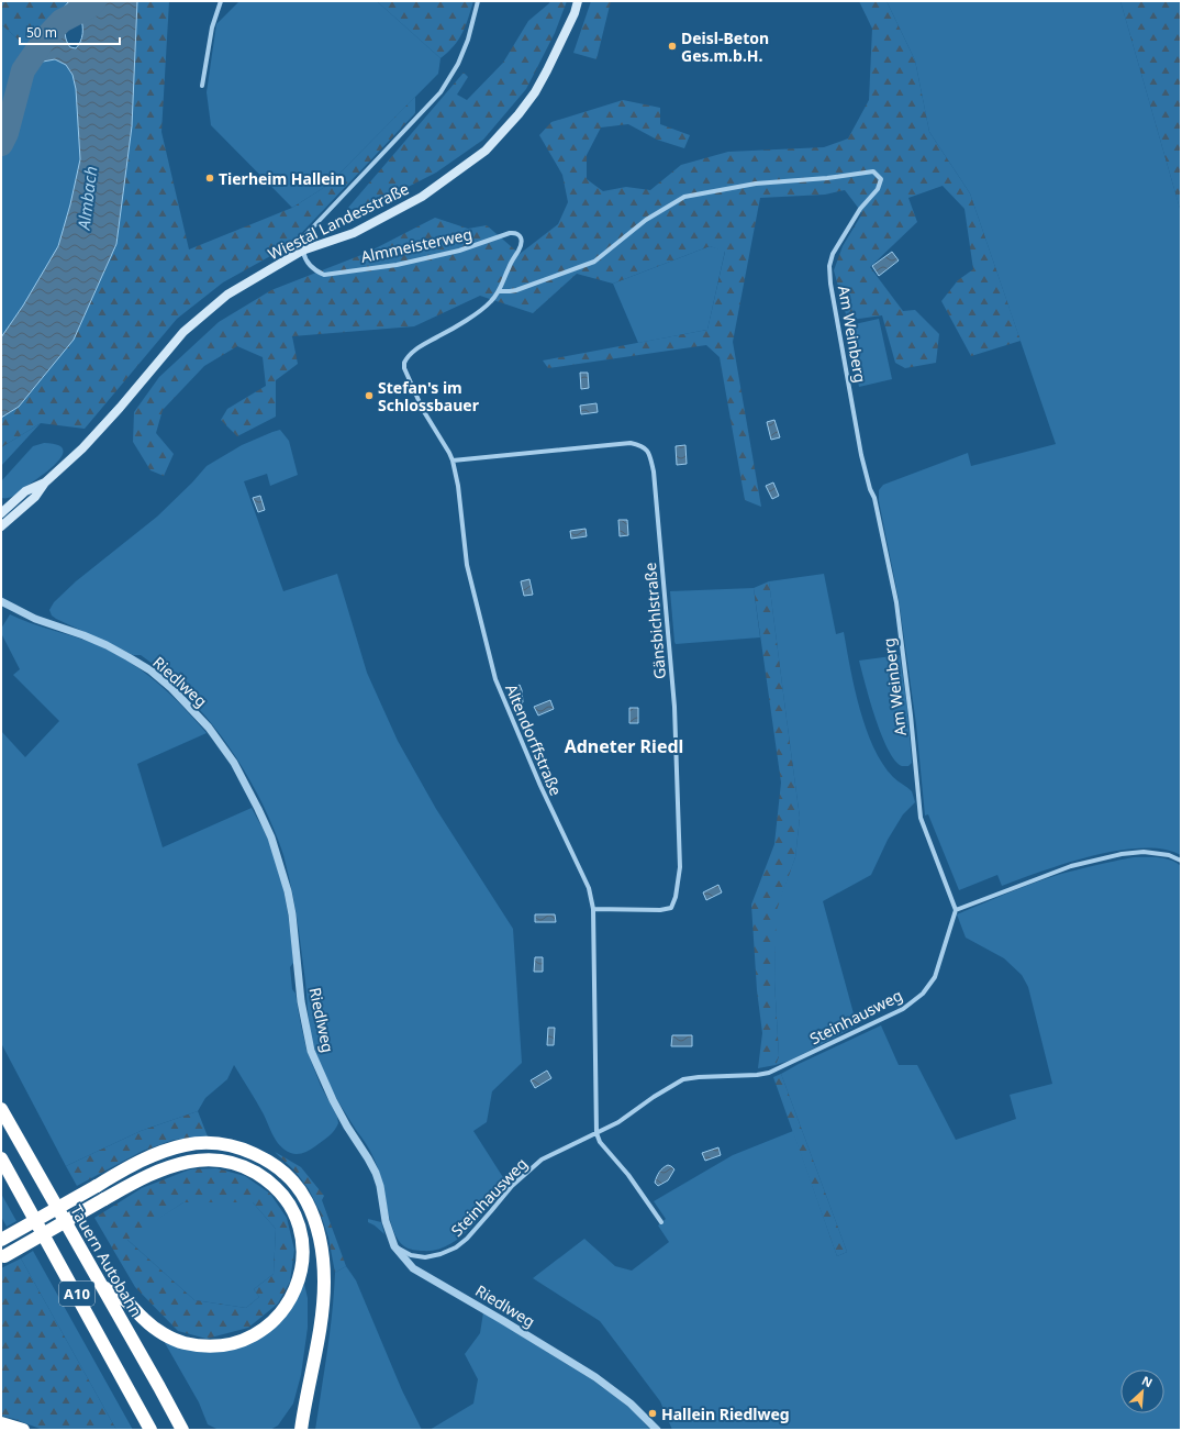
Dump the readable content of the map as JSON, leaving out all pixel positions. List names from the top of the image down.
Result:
{
  "streets": {
    "highway": ["Tauern Autobahn", "A10"],
    "main road": ["Wiestal Landesstraße"],
    "street": [
      "Almmeisterweg",
      "Am Weinberg",
      "Gänsbichlstraße",
      "Riedlweg",
      "Altendorffstraße",
      "Steinhausweg"
    ]
  },
  "crossings": [
    ["Wiestal Landesstraße", "Almmeisterweg"],
    ["Almmeisterweg", "Am Weinberg"],
    ["Almmeisterweg", "Altendorffstraße"],
    ["Am Weinberg", "Steinhausweg"],
    ["Gänsbichlstraße", "Altendorffstraße"],
    ["Riedlweg", "Steinhausweg"],
    ["Altendorffstraße", "Steinhausweg"]
  ],
  "districts": ["Adneter Riedl"],
  "water": ["Almbach"],
  "places": [
    "Deisl-Beton Ges.m.b.H.",
    "Tierheim Hallein",
    "Stefan's im Schlossbauer",
    "Hallein Riedlweg"
  ],
  "scale_bar": "50 m",
  "north": "top right"
}
